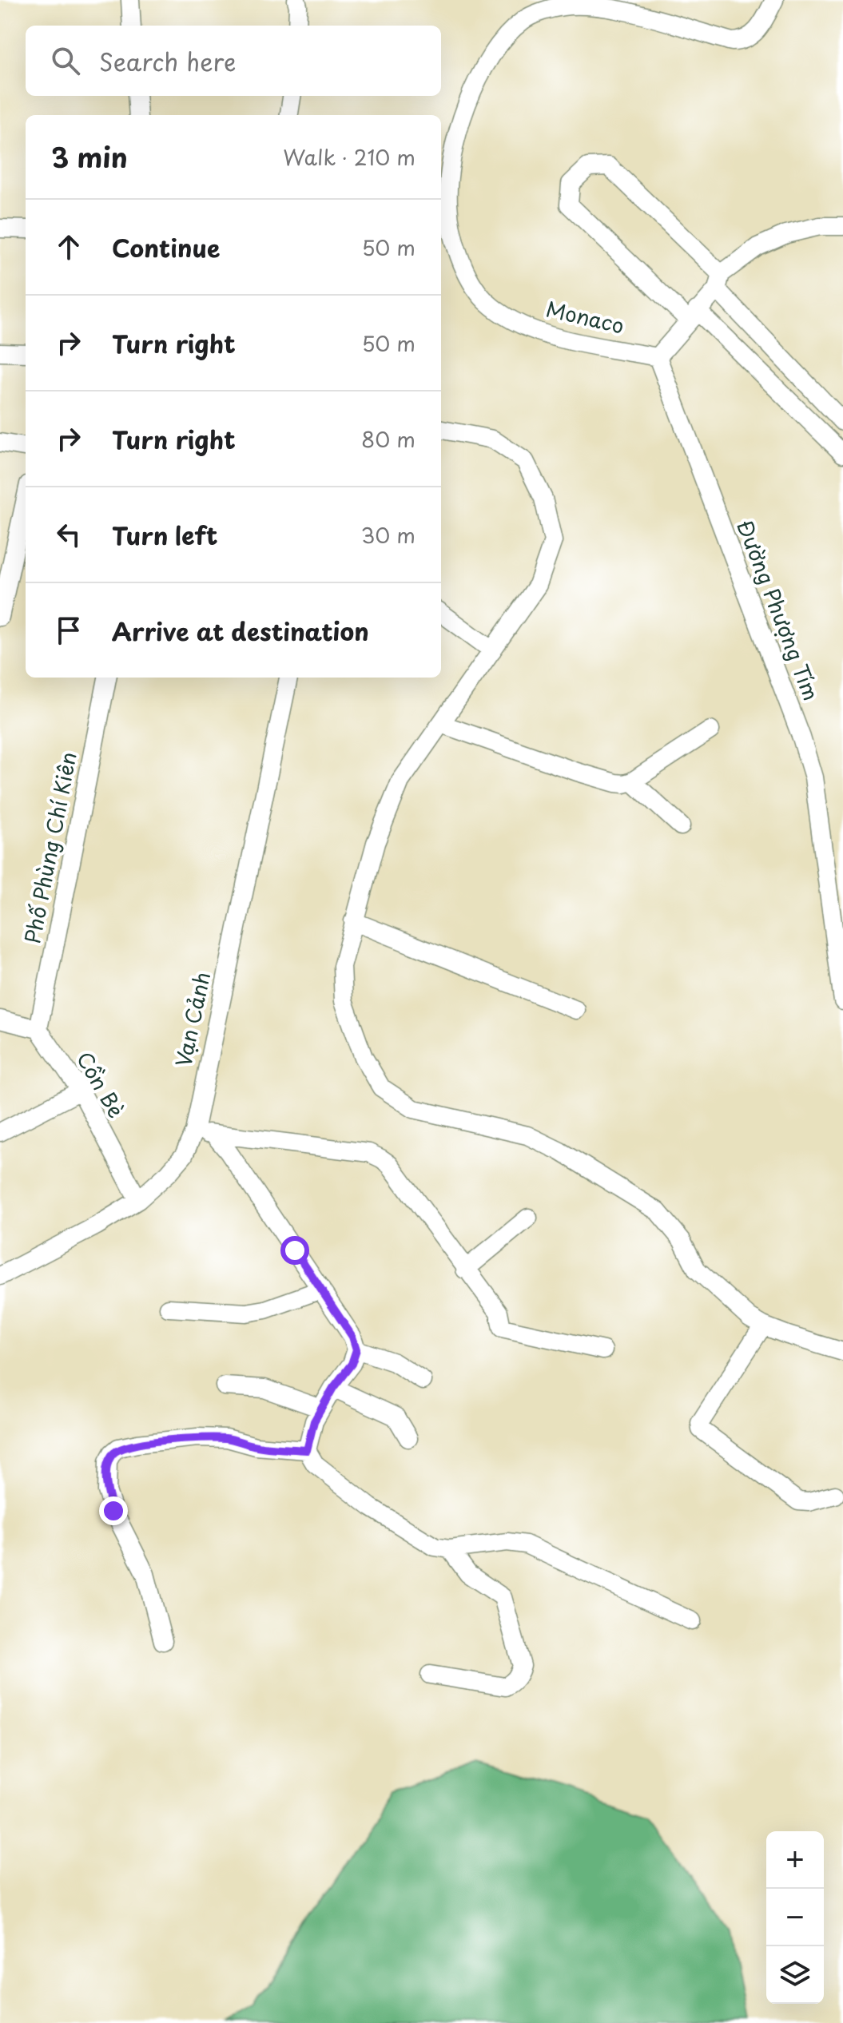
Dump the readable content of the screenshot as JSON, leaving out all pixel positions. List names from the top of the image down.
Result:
{
  "streets": {
    "street": [
      "Monaco",
      "Đường Phượng Tím",
      "Phố Phùng Chí Kiên",
      "Vạn Cảnh",
      "Cồn Bè"
    ]
  },
  "crossings": [
    ["Monaco", "Đường Phượng Tím"],
    ["Phố Phùng Chí Kiên", "Cồn Bè"],
    ["Vạn Cảnh", "Cồn Bè"]
  ],
  "page": {
    "search": "Search here",
    "heading": ["3 min", "Walk · 210 m"],
    "list": [
      ["Continue", "50 m"],
      ["Turn right", "50 m"],
      ["Turn right", "80 m"],
      ["Turn left", "30 m"],
      "Arrive at destination"
    ],
    "map_buttons": ["+", "−"]
  }
}
